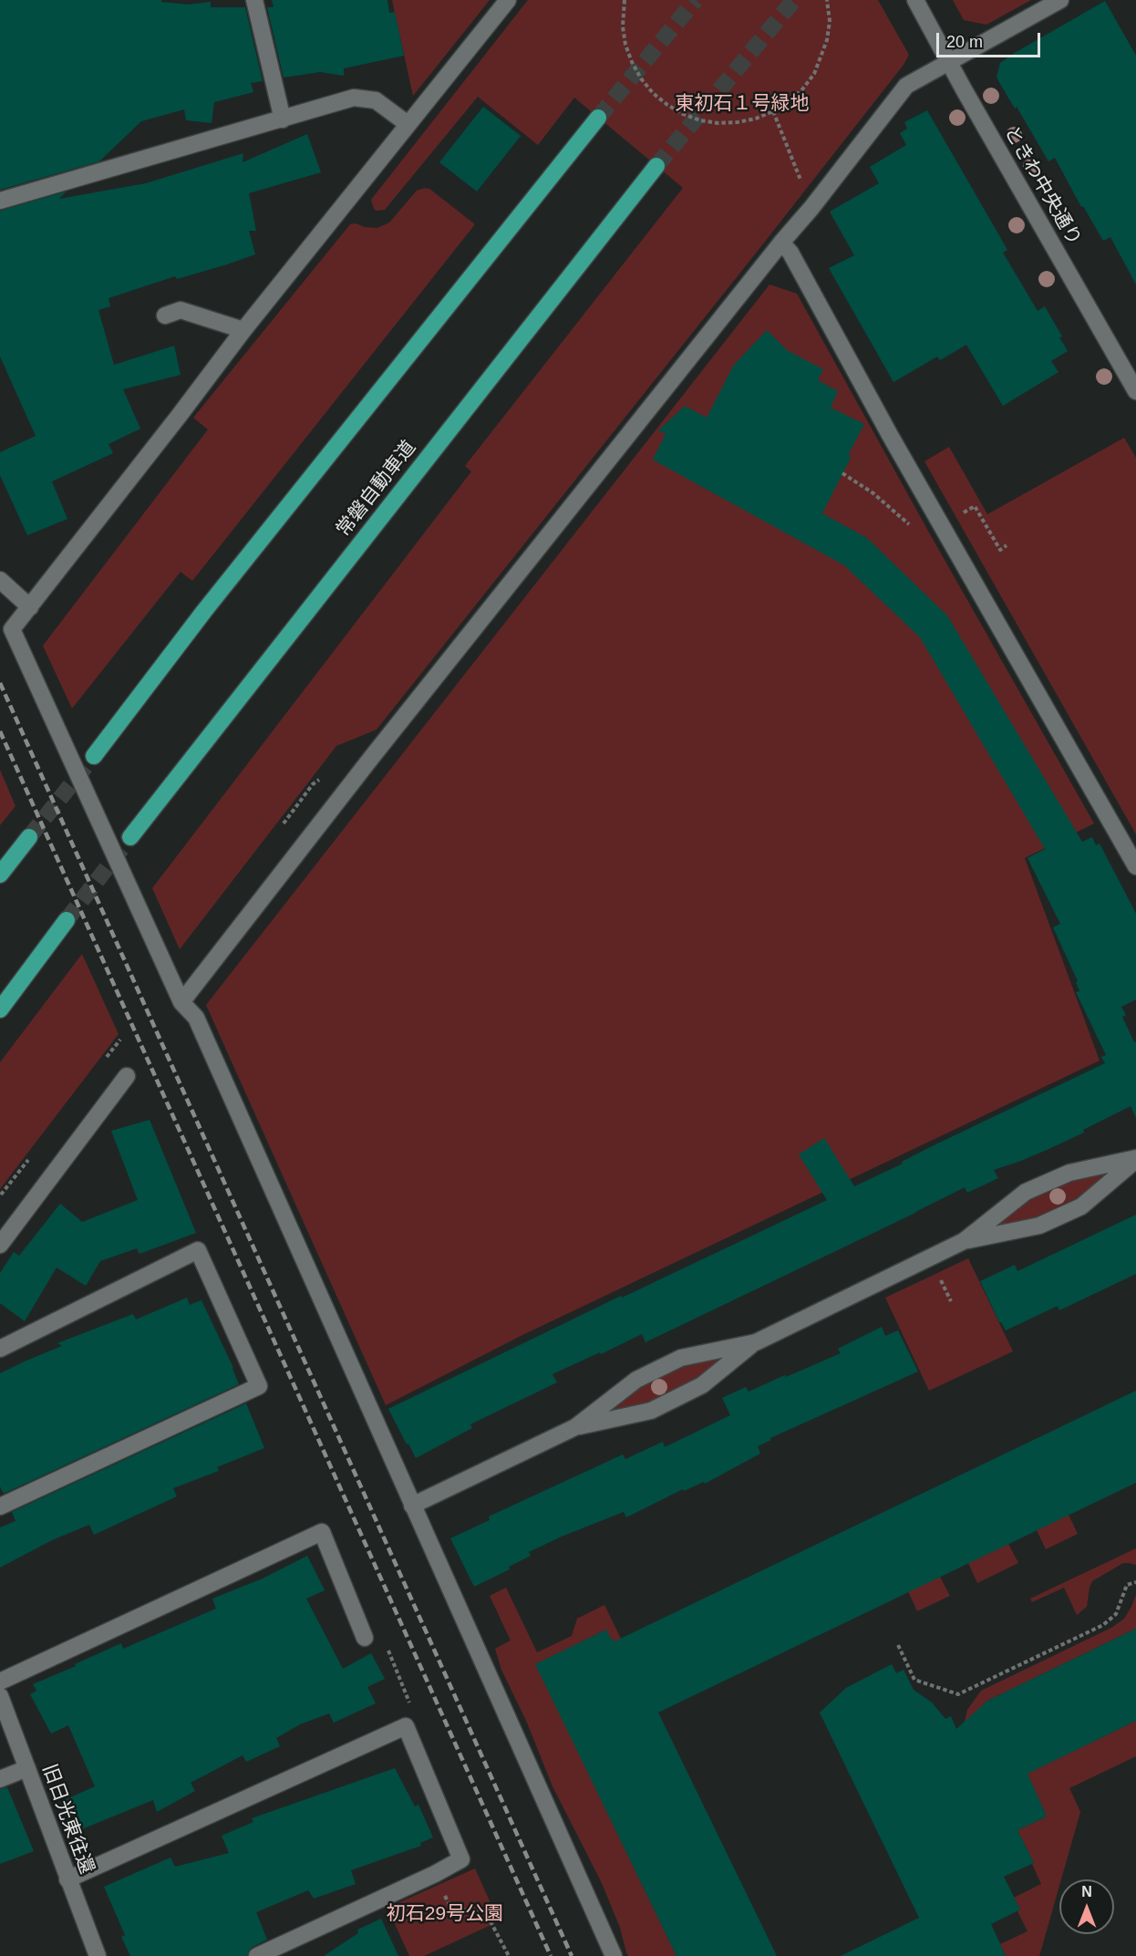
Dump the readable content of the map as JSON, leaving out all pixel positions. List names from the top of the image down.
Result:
{
  "streets": {
    "highway": ["常磐自動車道"],
    "street": ["ときわ中央通り", "旧日光東往還"]
  },
  "parks": ["東初石１号緑地", "初石29号公園"],
  "scale_bar": "20 m",
  "north": "top"
}
